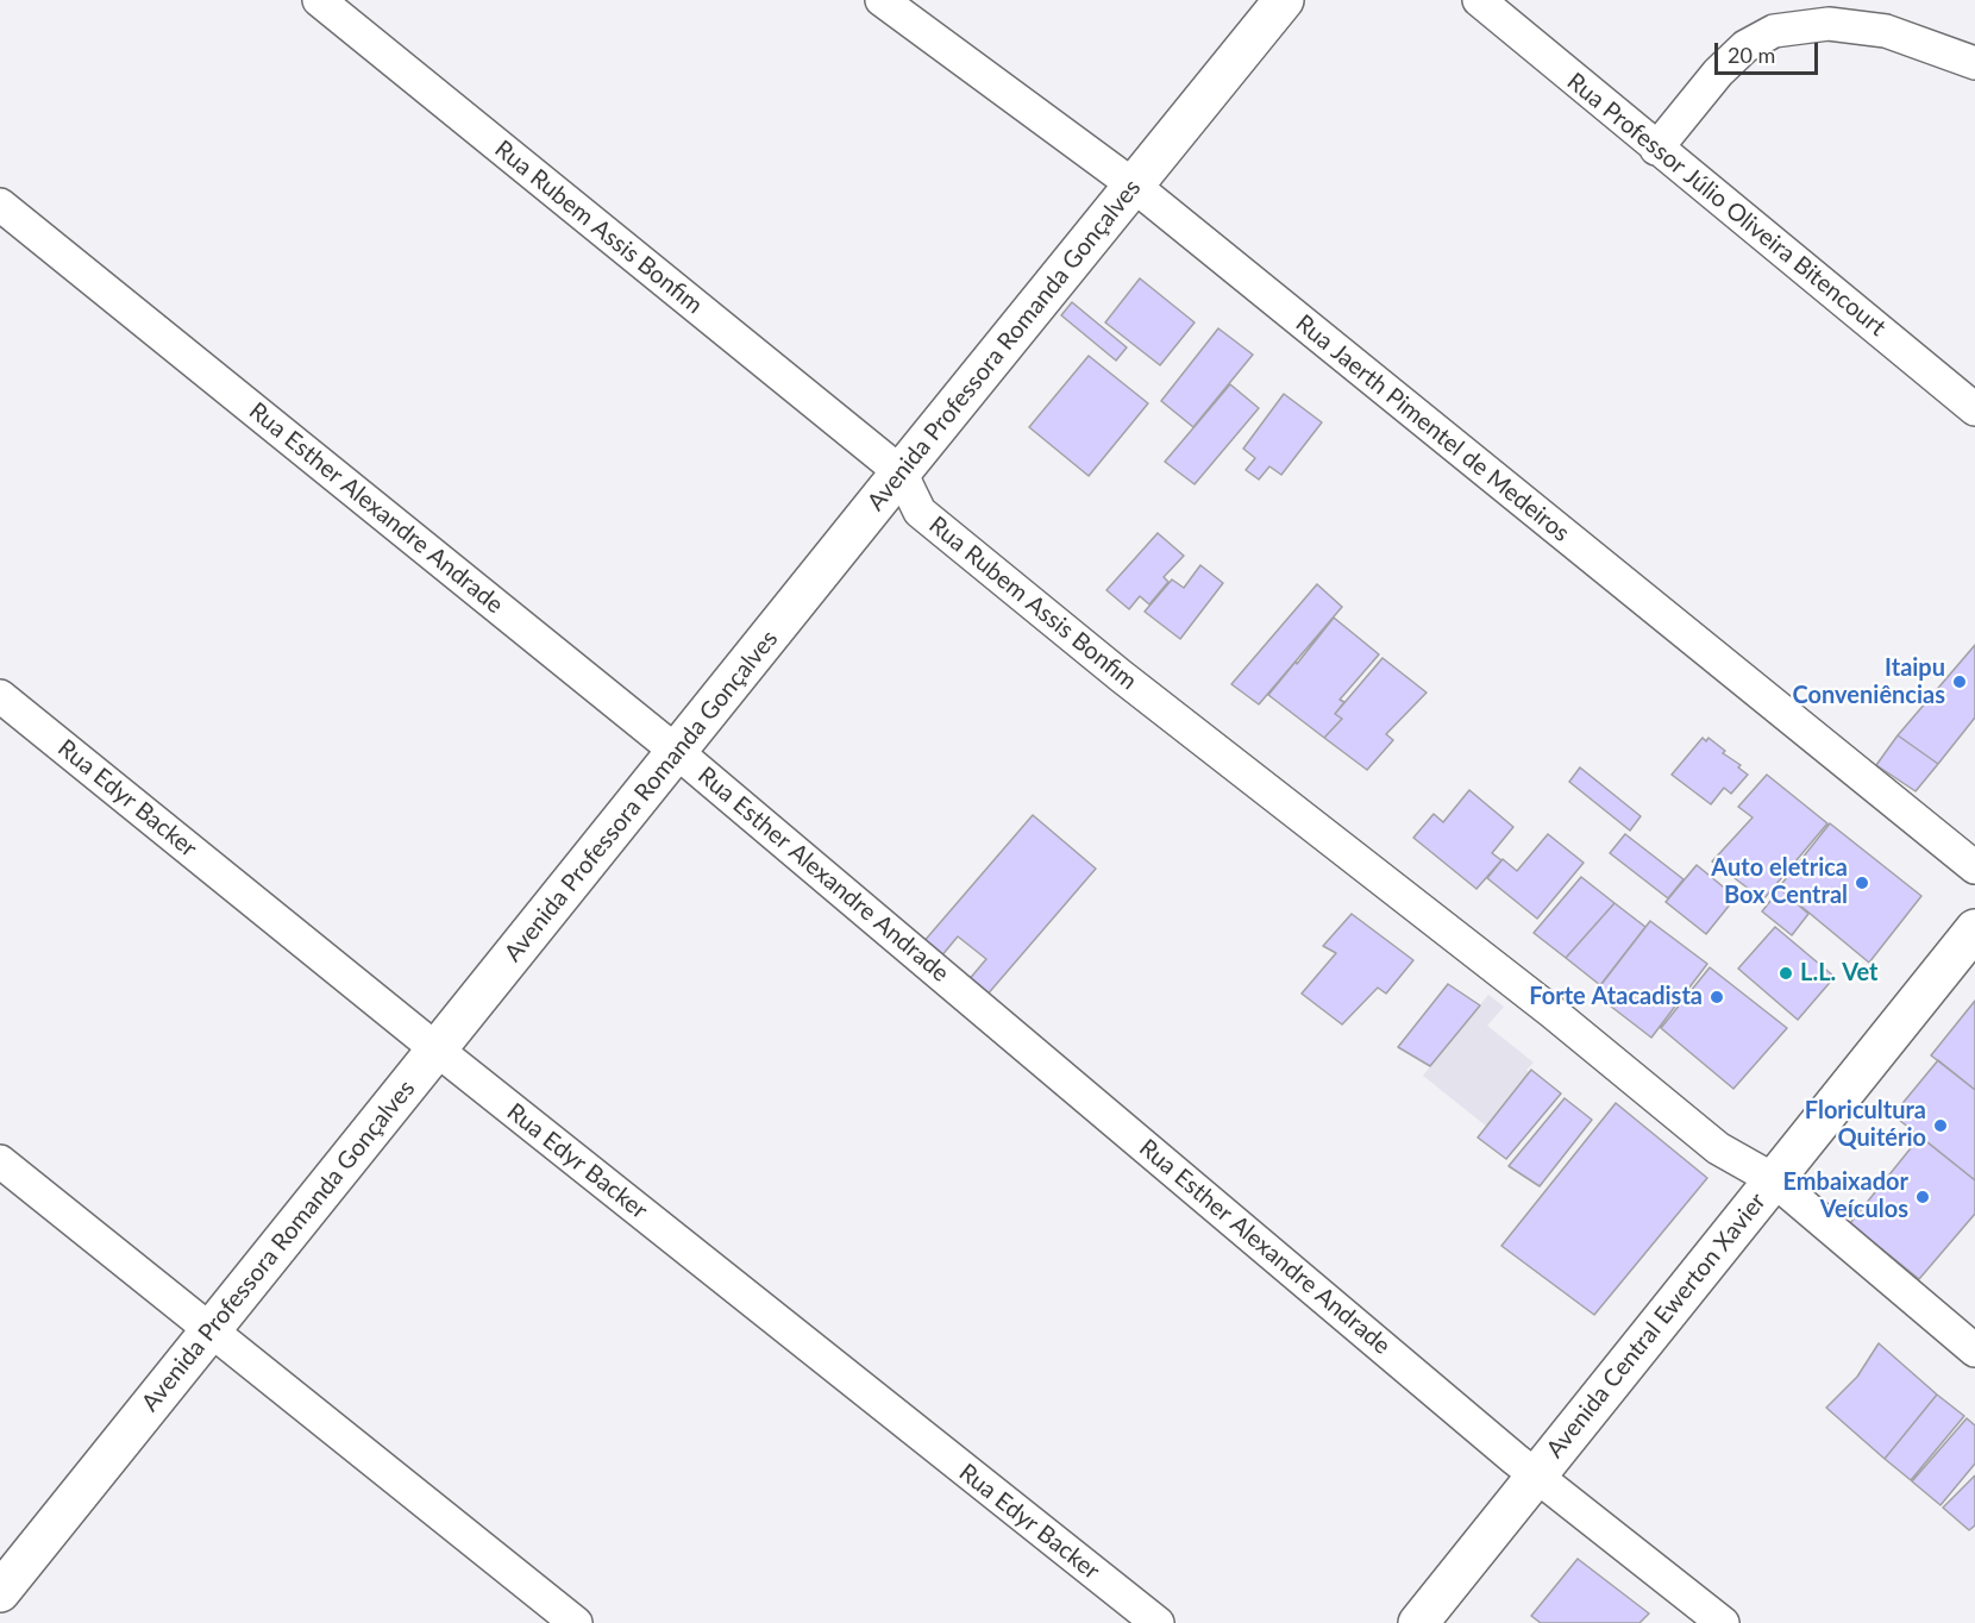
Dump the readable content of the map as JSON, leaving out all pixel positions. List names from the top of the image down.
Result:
{
  "streets": {
    "street": [
      "Rua Professor Júlio Oliveira Bitencourt",
      "Rua Rubem Assis Bonfim",
      "Avenida Professora Romanda Gonçalves",
      "Rua Jaerth Pimentel de Medeiros",
      "Rua Esther Alexandre Andrade",
      "Rua Edyr Backer",
      "Avenida Central Ewerton Xavier"
    ]
  },
  "crossings": [
    ["Rua Rubem Assis Bonfim", "Avenida Professora Romanda Gonçalves"],
    ["Rua Rubem Assis Bonfim", "Avenida Central Ewerton Xavier"],
    ["Avenida Professora Romanda Gonçalves", "Rua Jaerth Pimentel de Medeiros"],
    ["Avenida Professora Romanda Gonçalves", "Rua Esther Alexandre Andrade"],
    ["Avenida Professora Romanda Gonçalves", "Rua Edyr Backer"],
    ["Rua Esther Alexandre Andrade", "Avenida Central Ewerton Xavier"]
  ],
  "places": [
    "Itaipu Conveniências",
    "Auto eletrica Box Central",
    "L.L. Vet",
    "Forte Atacadista",
    "Floricultura Quitério",
    "Embaixador Veículos"
  ],
  "scale_bar": "20 m"
}
